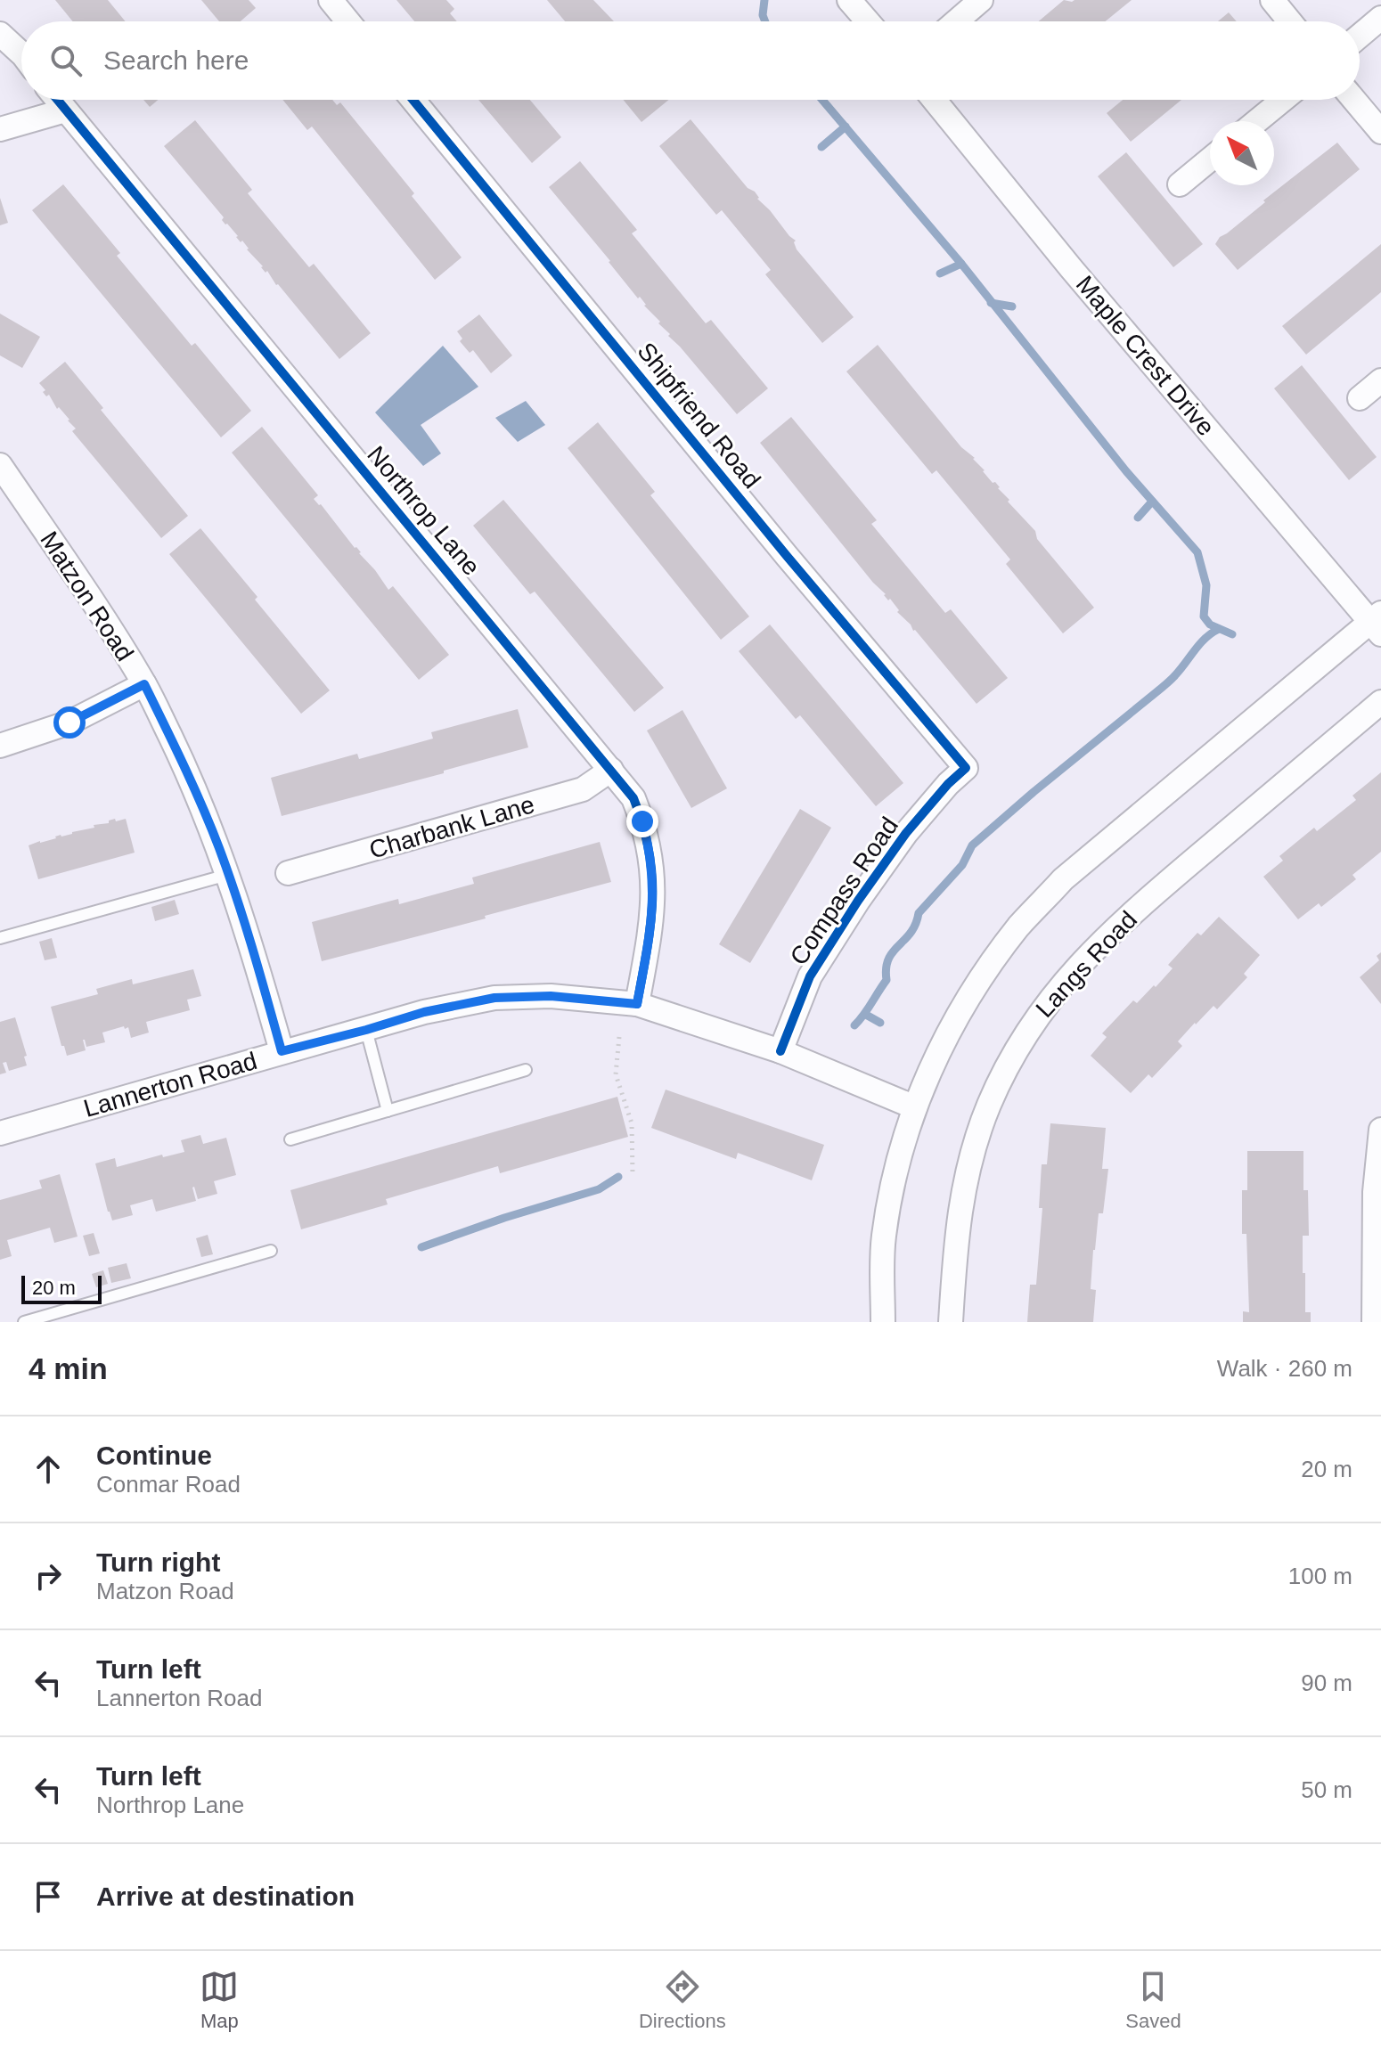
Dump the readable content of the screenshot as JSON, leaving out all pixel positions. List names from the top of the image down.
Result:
{
  "streets": {
    "street": [
      "Maple Crest Drive",
      "Shipfriend Road",
      "Northrop Lane",
      "Matzon Road",
      "Charbank Lane",
      "Compass Road",
      "Langs Road",
      "Lannerton Road"
    ]
  },
  "crossings": [
    ["Shipfriend Road", "Compass Road"],
    ["Northrop Lane", "Charbank Lane"],
    ["Northrop Lane", "Lannerton Road"],
    ["Matzon Road", "Lannerton Road"],
    ["Compass Road", "Lannerton Road"]
  ],
  "scale_bar": "20 m",
  "north": "top left",
  "page": {
    "search": "Search here",
    "scale": "20 m",
    "heading": ["4 min", "Walk · 260 m"],
    "list": [
      ["Continue", "Conmar Road", "20 m"],
      ["Turn right", "Matzon Road", "100 m"],
      ["Turn left", "Lannerton Road", "90 m"],
      ["Turn left", "Northrop Lane", "50 m"],
      "Arrive at destination"
    ],
    "nav": ["Map", "Directions", "Saved"]
  }
}
